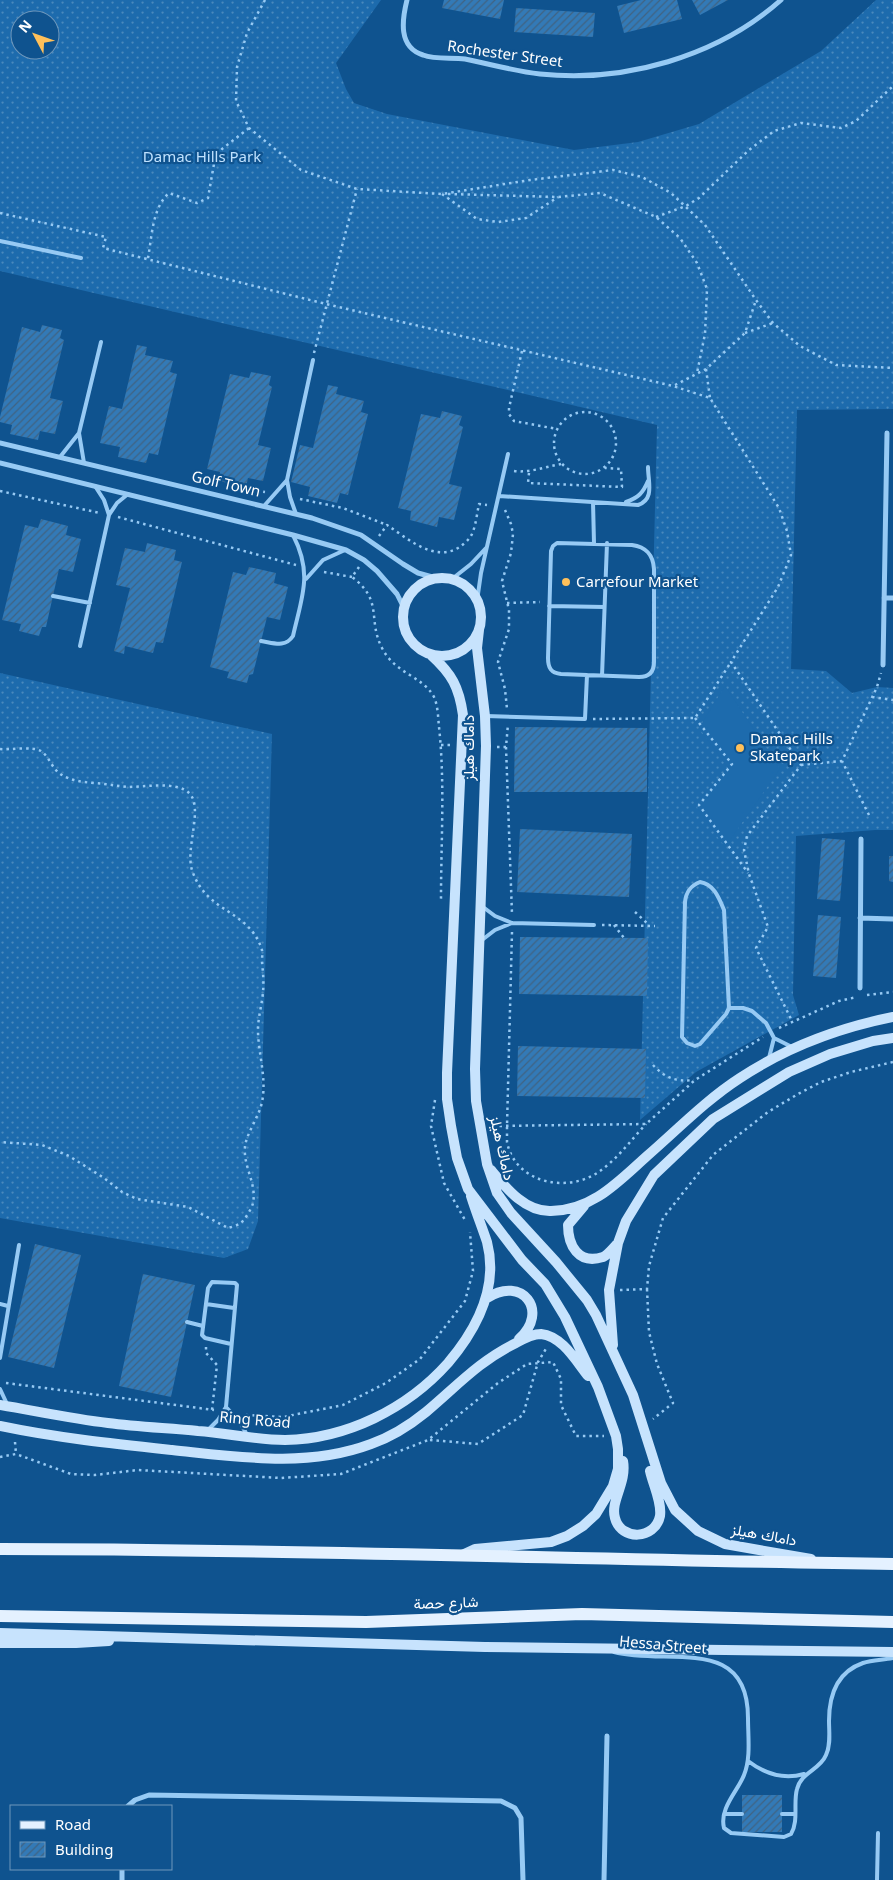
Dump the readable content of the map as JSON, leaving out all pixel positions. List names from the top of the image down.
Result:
{
  "streets": {
    "main road": ["شارع حصة"],
    "street": [
      "Rochester Street",
      "Golf Town",
      "داماك هيلز",
      "Ring Road"
    ],
    "lane": ["Hessa Street"]
  },
  "crossings": [
    ["Golf Town", "داماك هيلز"],
    ["داماك هيلز", "Ring Road"]
  ],
  "parks": ["Damac Hills Park"],
  "places": ["Carrefour Market", "Damac Hills Skatepark"],
  "legend": ["Road", "Building"],
  "north": "top left"
}
